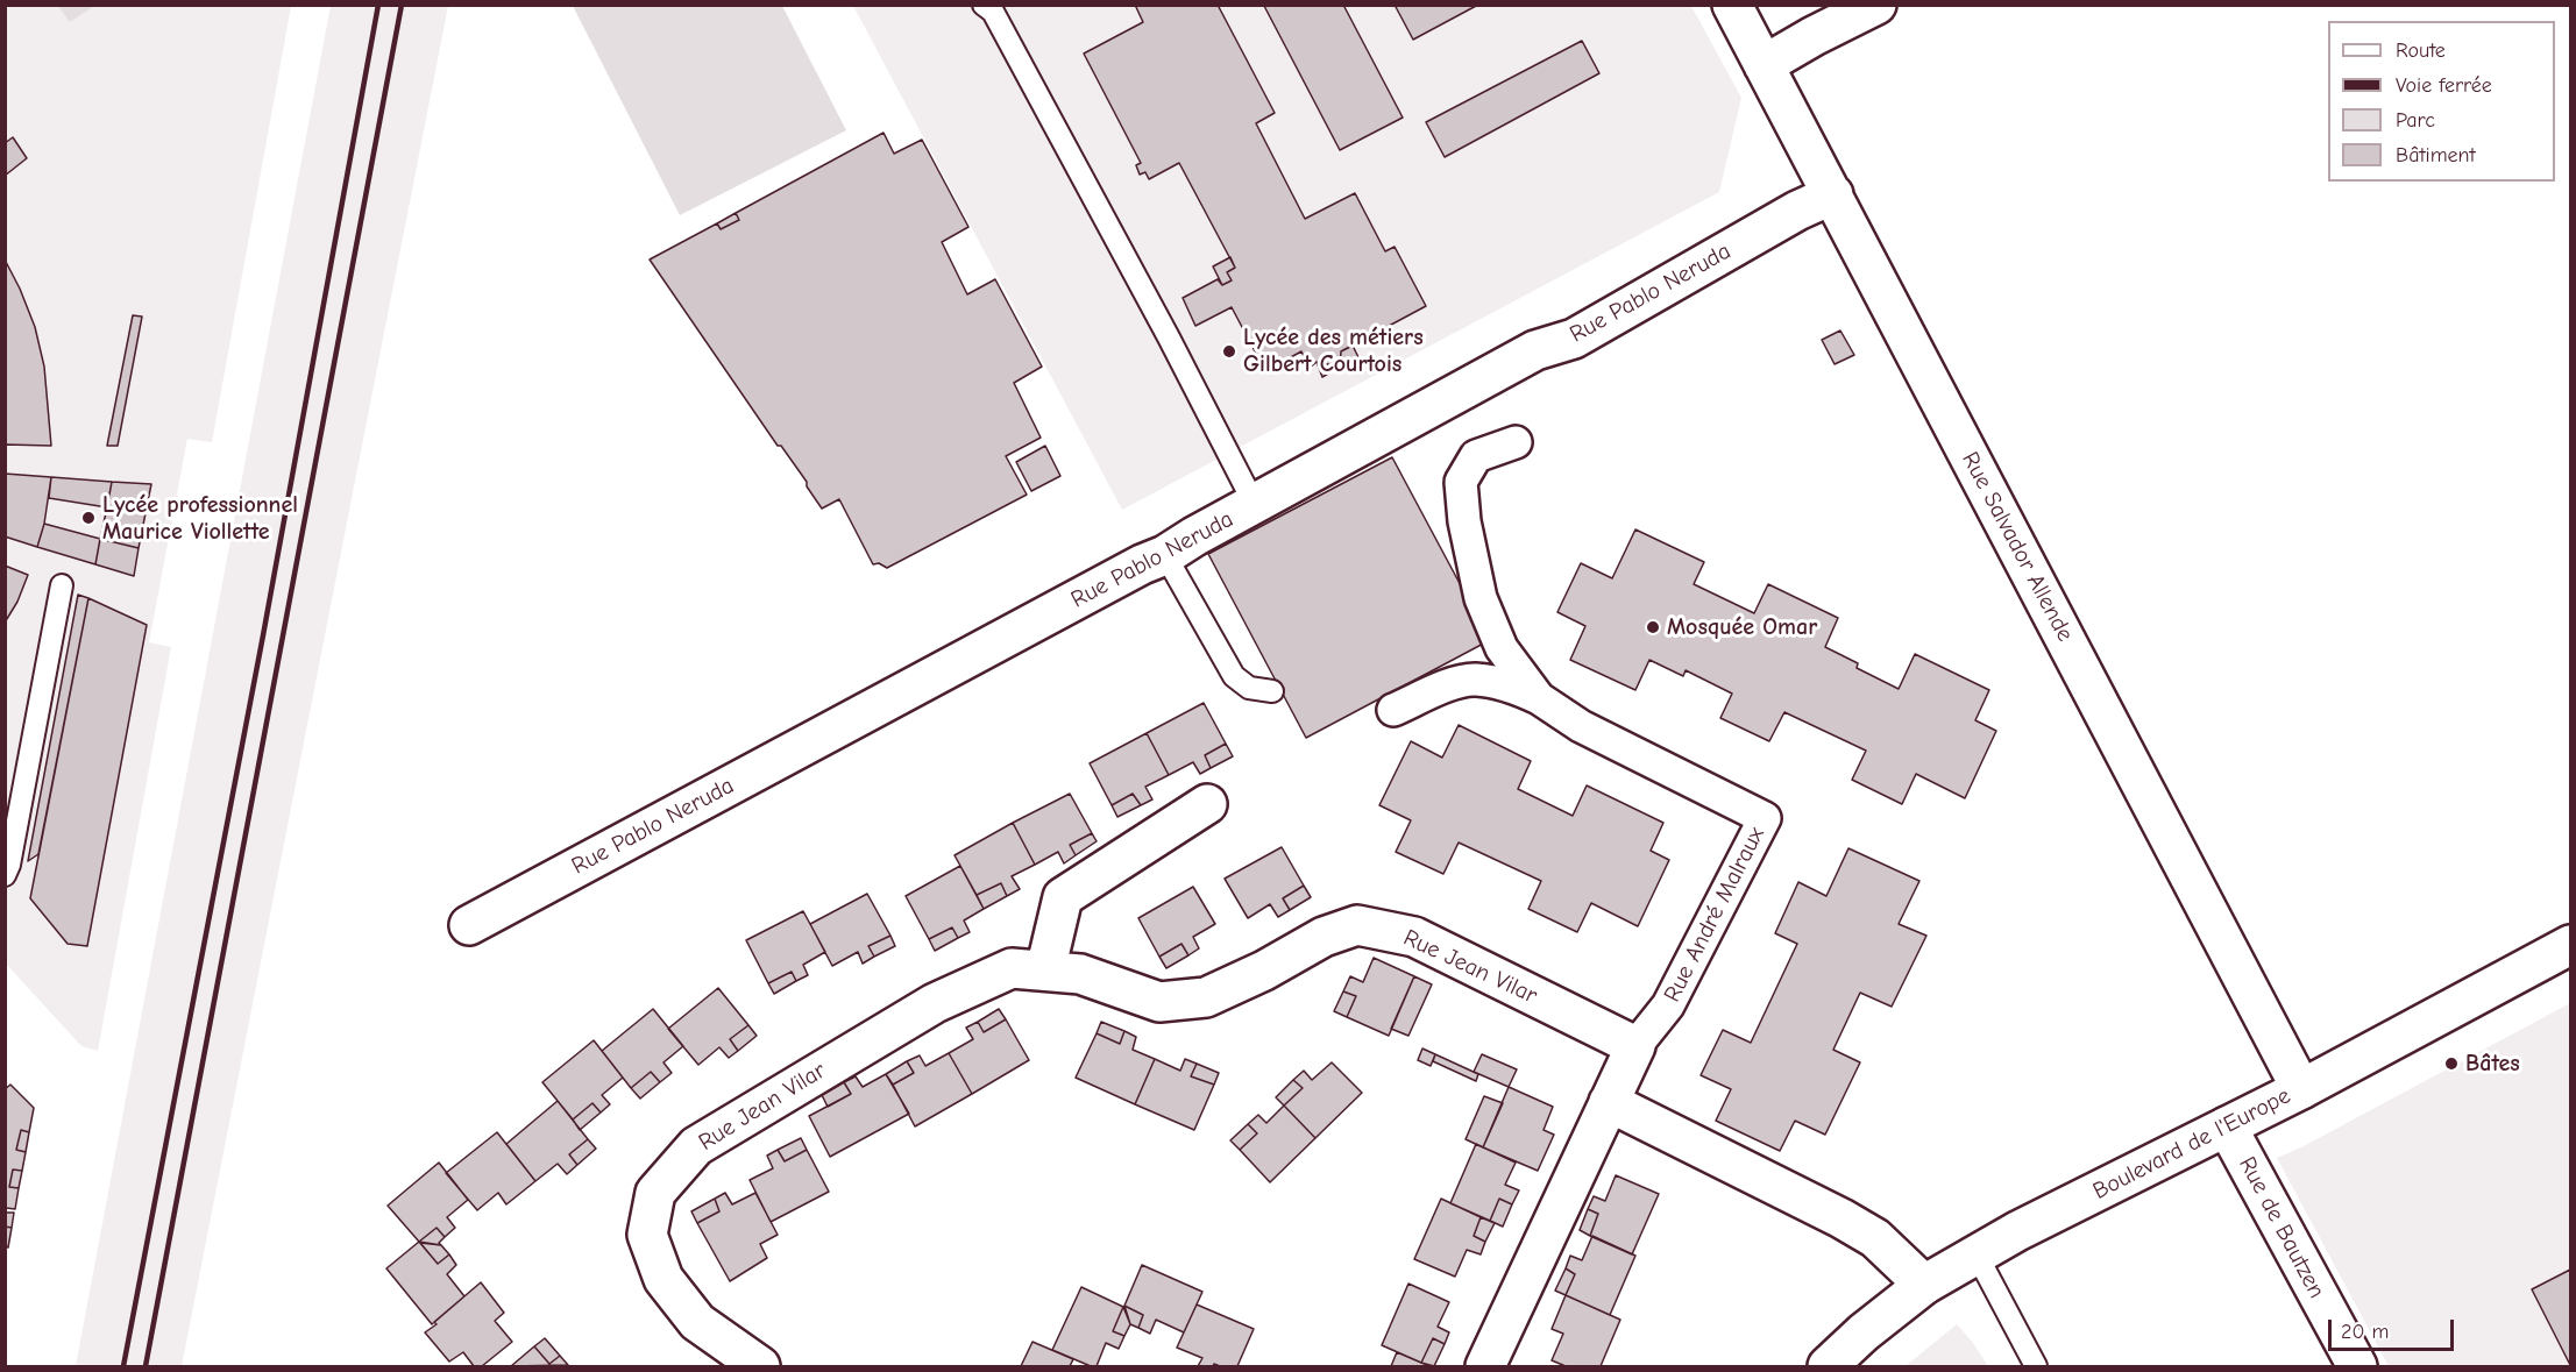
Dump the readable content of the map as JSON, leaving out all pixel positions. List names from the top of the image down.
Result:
{
  "streets": {
    "street": [
      "Rue Pablo Neruda",
      "Rue Salvador Allende",
      "Rue André Malraux",
      "Rue Jean Vilar",
      "Boulevard de l'Europe",
      "Rue de Bautzen"
    ]
  },
  "crossings": [
    ["Rue Pablo Neruda", "Rue Salvador Allende"],
    ["Rue Salvador Allende", "Boulevard de l'Europe"],
    ["Rue André Malraux", "Rue Jean Vilar"],
    ["Boulevard de l'Europe", "Rue de Bautzen"]
  ],
  "places": [
    "Lycée des métiers Gilbert Courtois",
    "Lycée professionnel Maurice Viollette",
    "Mosquée Omar",
    "Bâtes"
  ],
  "legend": [
    "Route",
    "Voie ferrée",
    "Parc",
    "Bâtiment"
  ],
  "scale_bar": "20 m"
}
